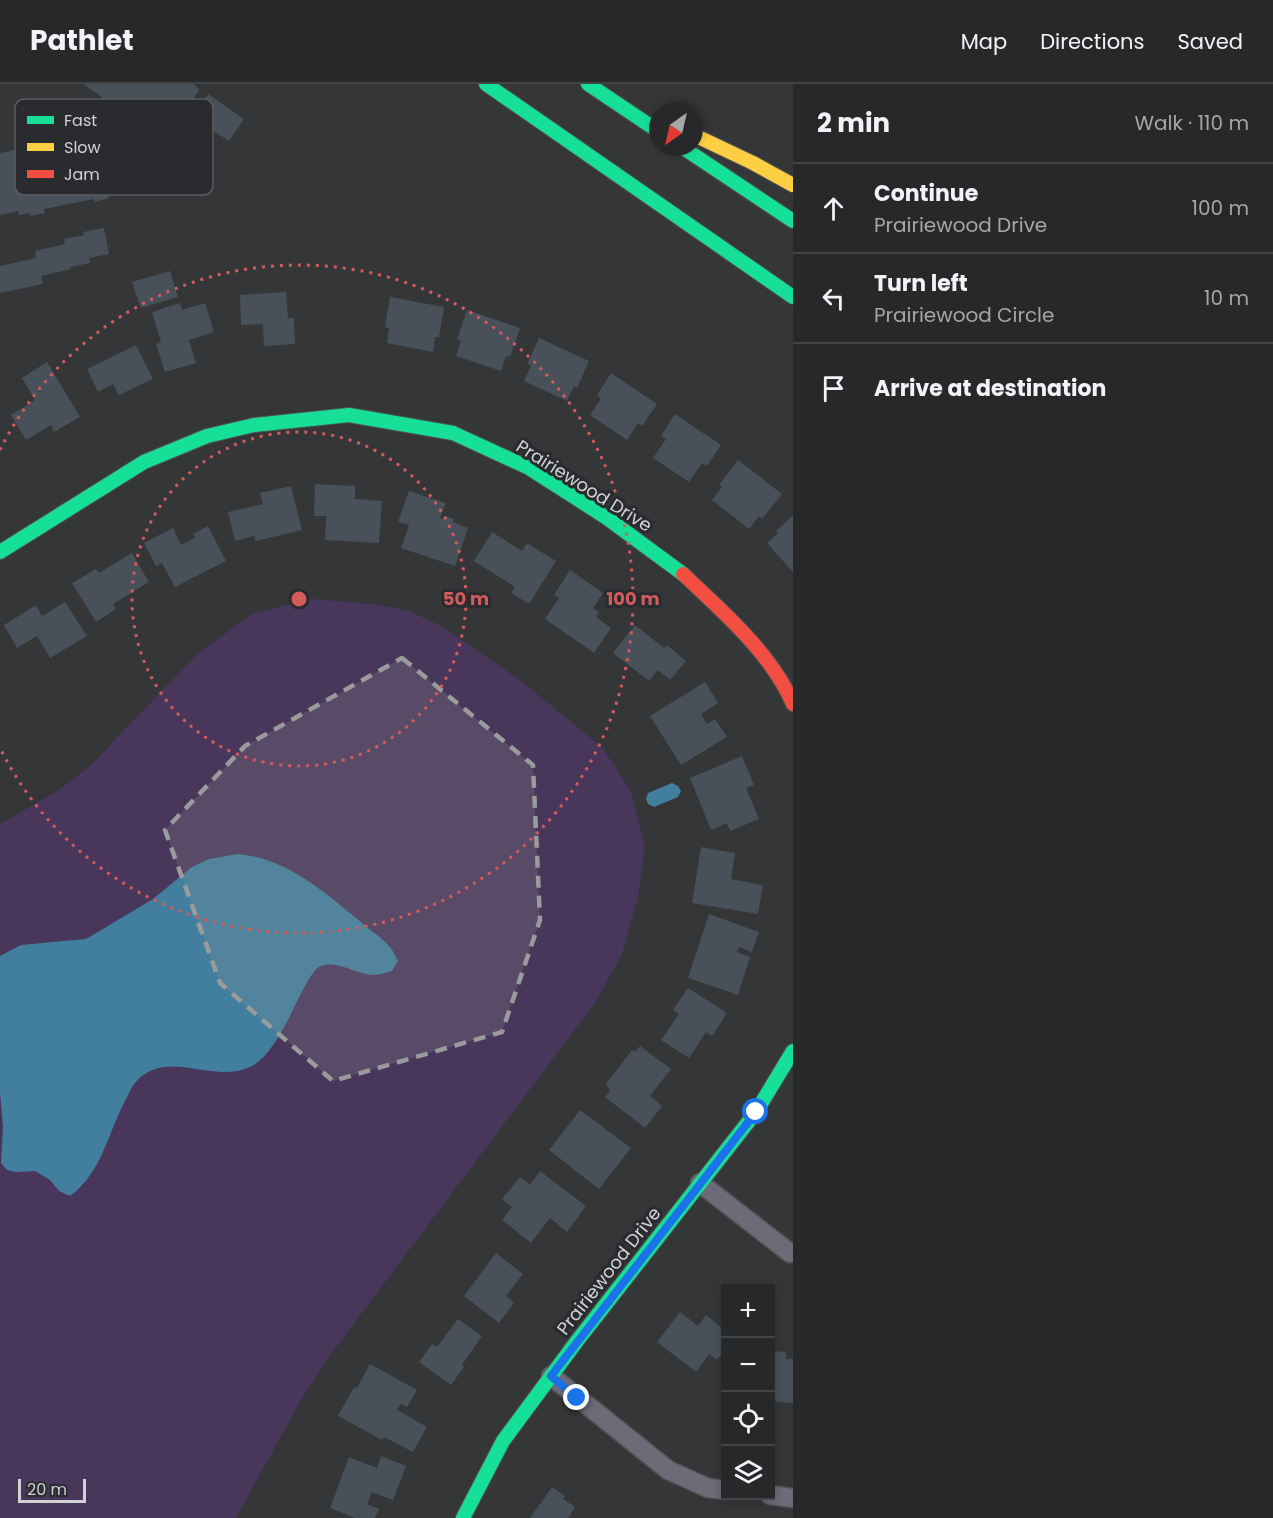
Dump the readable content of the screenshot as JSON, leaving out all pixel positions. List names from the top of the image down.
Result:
{
  "streets": {
    "main road": ["Prairiewood Drive"]
  },
  "legend": ["Fast", "Slow", "Jam"],
  "scale_bar": "20 m",
  "north": "bottom left",
  "page": {
    "header": "Pathlet",
    "nav": ["Map", "Directions", "Saved"],
    "heading": ["2 min", "Walk · 110 m"],
    "list": [
      ["Continue", "Prairiewood Drive", "100 m"],
      ["Turn left", "Prairiewood Circle", "10 m"],
      "Arrive at destination"
    ],
    "map_buttons": ["+", "−"],
    "scale": "20 m"
  },
  "rings": ["50 m", "100 m"]
}
